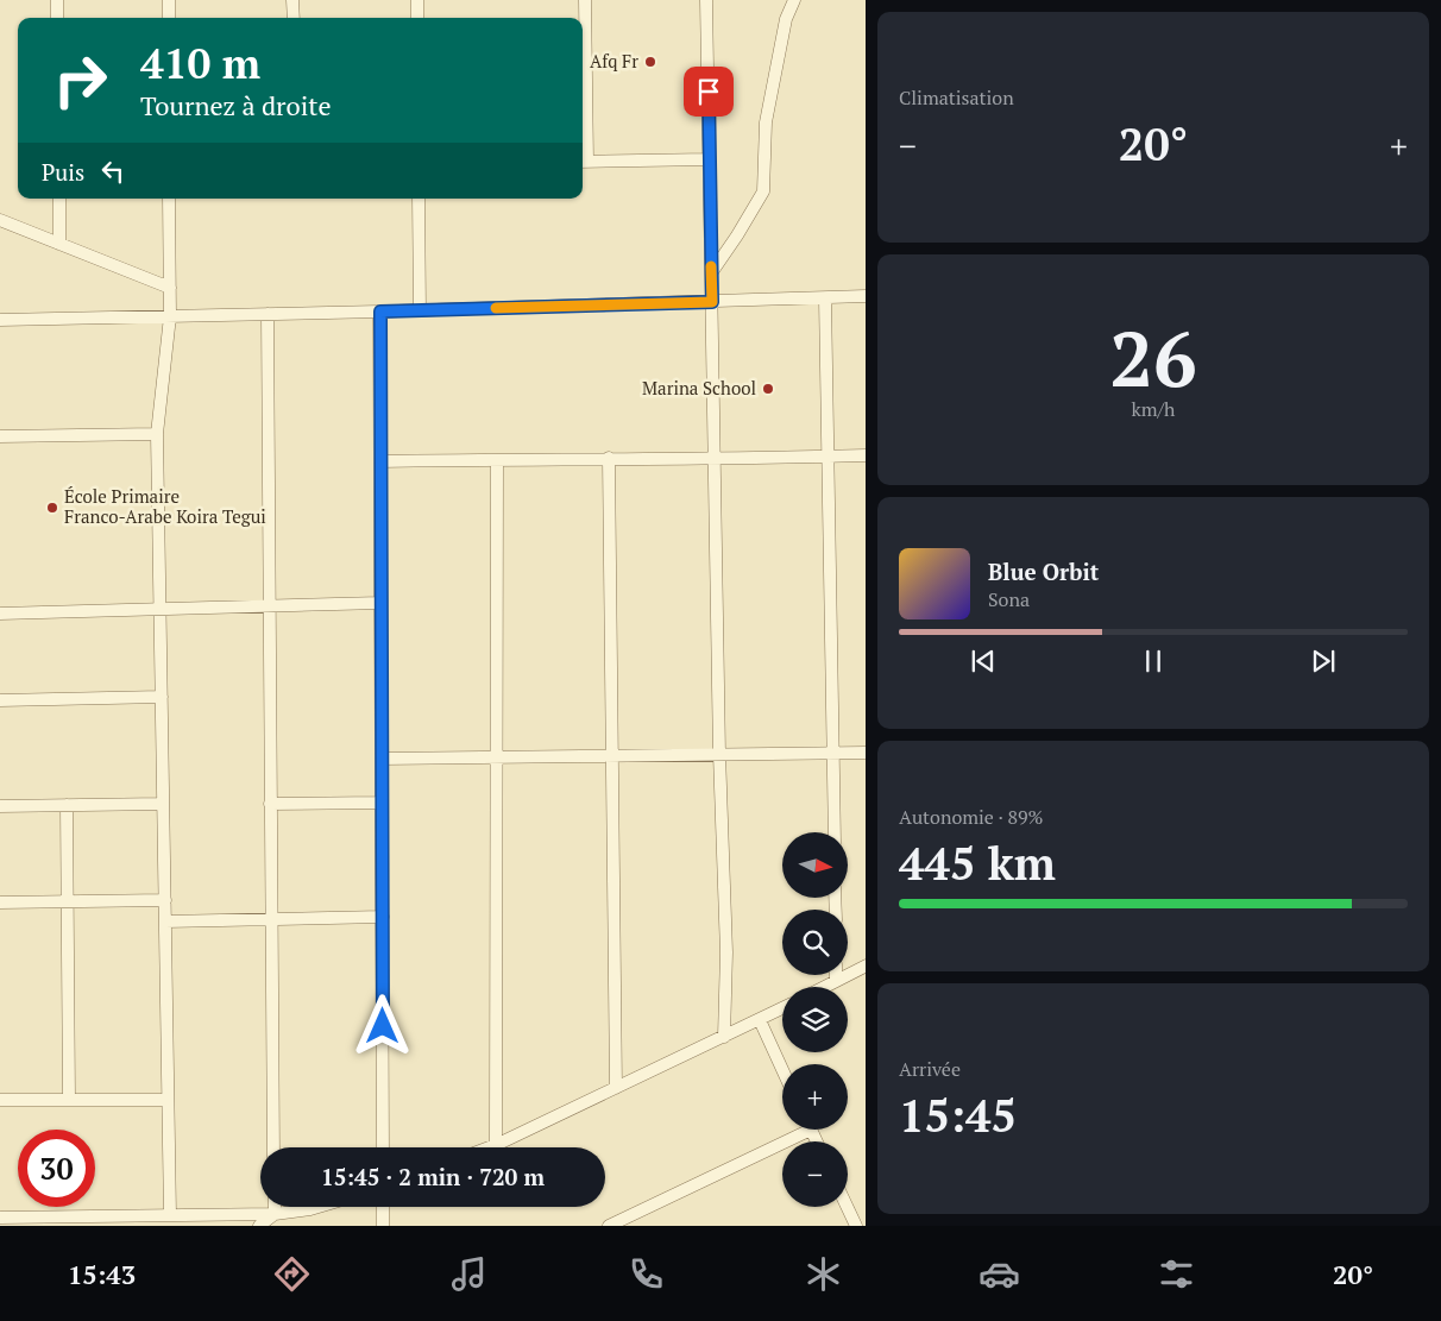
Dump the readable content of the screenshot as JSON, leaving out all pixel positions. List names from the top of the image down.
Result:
{
  "places": ["Afq Fr", "Marina School", "École Primaire Franco-Arabe Koira Tegui"],
  "north": "right",
  "page": {
    "tile": [
      "Climatisation",
      ["26", "km/h"],
      ["Autonomie · 89%", "445 km"],
      ["Arrivée", "15:45"]
    ],
    "turn": ["410 m", "Tournez à droite"],
    "heat": ["−", "20°", "+"],
    "then": "Puis",
    "song": ["Blue Orbit", "Sona"],
    "map_buttons": ["+", "−"],
    "limit": "30",
    "trip": "15:45 · 2 min · 720 m",
    "tabs": ["15:43", "20°"]
  }
}
